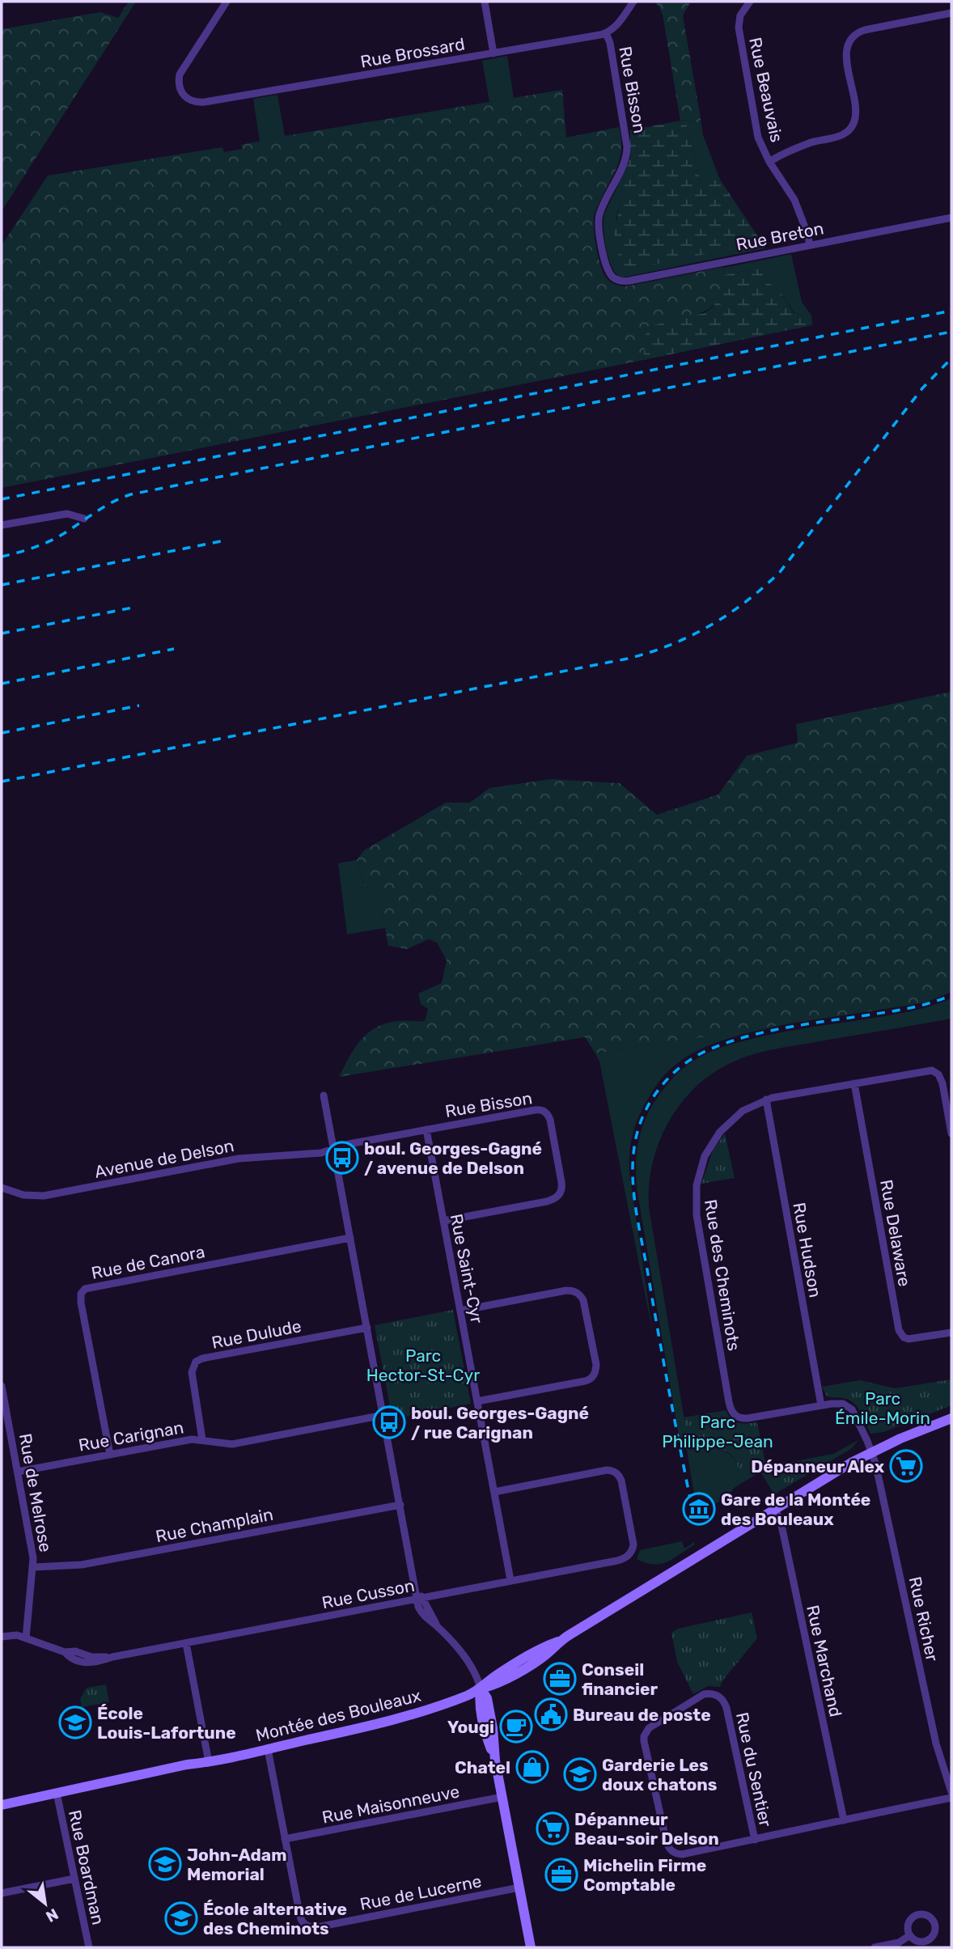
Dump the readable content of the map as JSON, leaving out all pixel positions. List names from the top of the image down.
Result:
{
  "streets": {
    "street": [
      "Rue Brossard",
      "Rue Bisson",
      "Rue Beauvais",
      "Rue Breton",
      "Avenue de Delson",
      "Rue Delaware",
      "Rue Hudson",
      "Rue de Canora",
      "Rue Saint-Cyr",
      "Rue des Cheminots",
      "Rue Dulude",
      "Rue Carignan",
      "Rue de Melrose",
      "Rue Champlain",
      "Rue Cusson",
      "Rue Richer",
      "Rue Marchand",
      "Montée des Bouleaux",
      "Rue du Sentier",
      "Rue Maisonneuve",
      "Rue Boardman",
      "Rue de Lucerne"
    ]
  },
  "crossings": [
    ["Rue Brossard", "Rue Bisson"],
    ["Rue Bisson", "Rue Breton"],
    ["Rue Bisson", "Avenue de Delson"],
    ["Rue Bisson", "Rue Saint-Cyr"],
    ["Rue Beauvais", "Rue Breton"],
    ["Rue Delaware", "Rue des Cheminots"],
    ["Rue Hudson", "Rue des Cheminots"],
    ["Rue de Canora", "Rue Carignan"],
    ["Rue Saint-Cyr", "Rue Cusson"],
    ["Rue des Cheminots", "Rue Richer"],
    ["Rue des Cheminots", "Montée des Bouleaux"],
    ["Rue Dulude", "Rue Carignan"],
    ["Rue Carignan", "Rue de Melrose"],
    ["Rue de Melrose", "Rue Champlain"],
    ["Rue de Melrose", "Rue Cusson"],
    ["Rue Richer", "Montée des Bouleaux"],
    ["Rue Marchand", "Montée des Bouleaux"],
    ["Rue Marchand", "Rue du Sentier"],
    ["Montée des Bouleaux", "Rue Boardman"],
    ["Montée des Bouleaux", "Rue de Lucerne"],
    ["Rue Maisonneuve", "Rue de Lucerne"]
  ],
  "parks": ["Parc Hector-St-Cyr", "Parc Émile-Morin", "Parc Philippe-Jean"],
  "places": {
    "bus stop": ["boul. Georges-Gagné / avenue de Delson", "boul. Georges-Gagné / rue Carignan"],
    "supermarket": ["Dépanneur Alex", "Dépanneur Beau-soir Delson"],
    "museum": ["Gare de la Montée des Bouleaux"],
    "office": ["Conseil financier", "Michelin Firme Comptable"],
    "public building": ["Bureau de poste"],
    "school or university": [
      "École Louis-Lafortune",
      "Garderie Les doux chatons",
      "John-Adam Memorial",
      "École alternative des Cheminots"
    ],
    "cafe": ["Yougi"],
    "shop": ["Chatel"]
  },
  "north": "bottom right"
}
